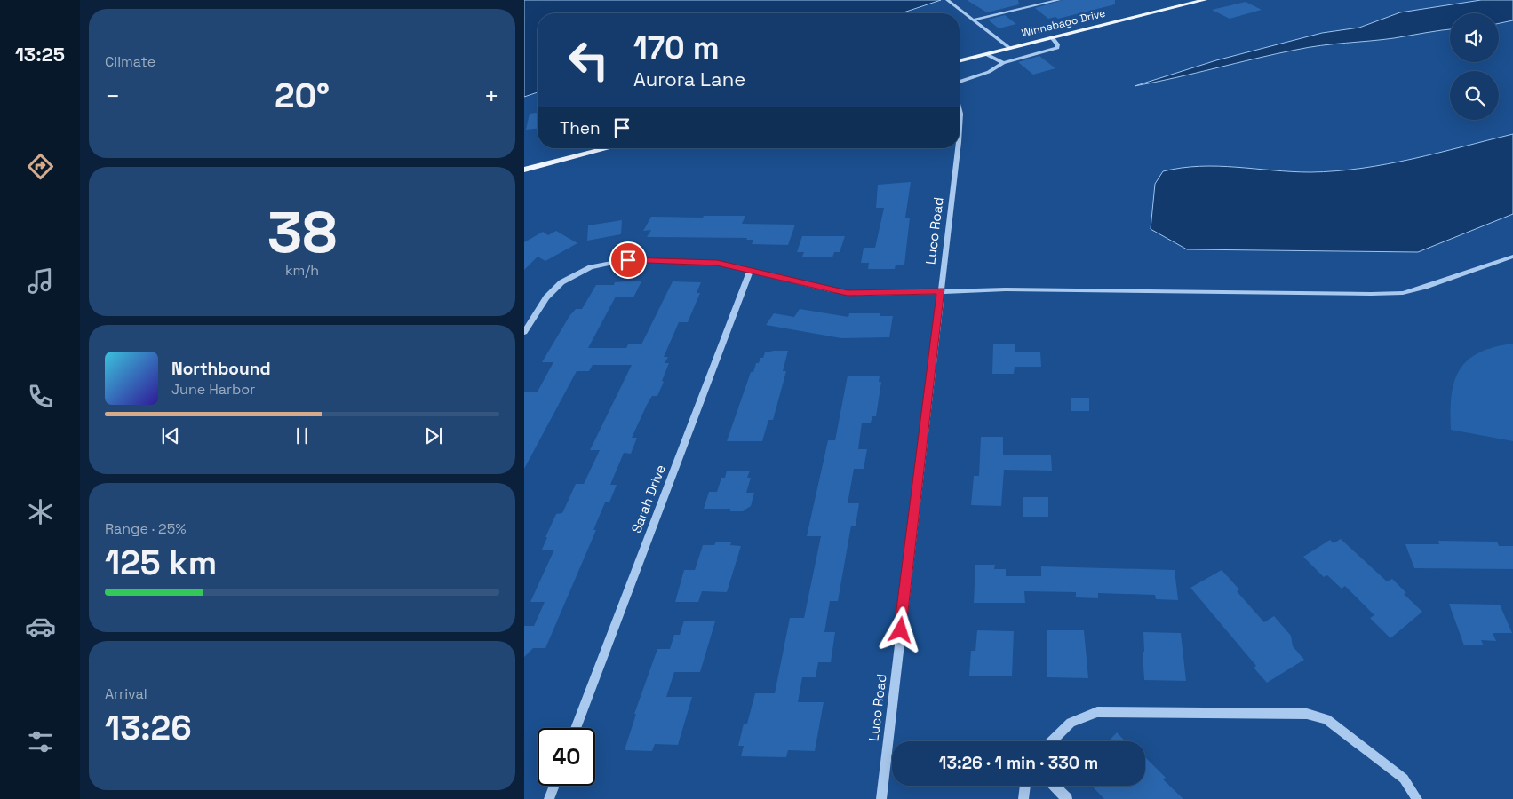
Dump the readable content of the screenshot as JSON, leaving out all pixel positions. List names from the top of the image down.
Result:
{
  "streets": {
    "main road": ["Winnebago Drive"],
    "street": ["Luco Road", "Sarah Drive"]
  },
  "page": {
    "tabs": "13:25",
    "tile": [
      "Climate",
      ["38", "km/h"],
      ["Range · 25%", "125 km"],
      ["Arrival", "13:26"]
    ],
    "turn": ["170 m", "Aurora Lane"],
    "heat": ["−", "20°", "+"],
    "then": "Then",
    "song": ["Northbound", "June Harbor"],
    "limit": "40",
    "trip": "13:26 · 1 min · 330 m"
  }
}
